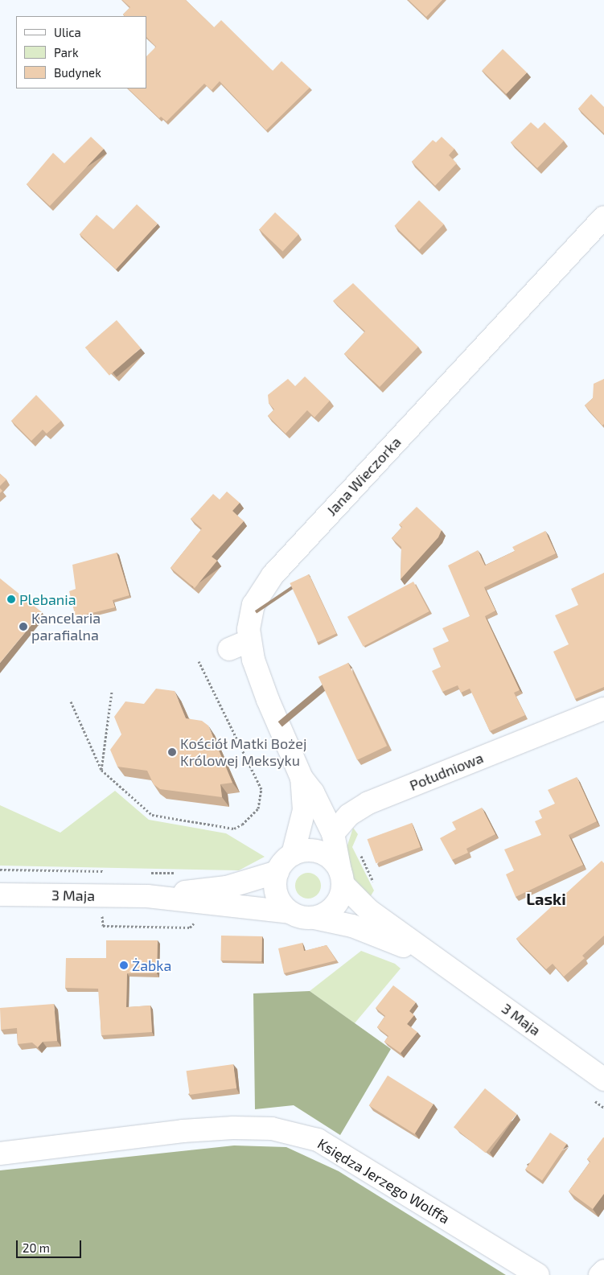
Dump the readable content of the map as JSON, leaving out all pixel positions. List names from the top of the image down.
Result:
{
  "streets": {
    "street": [
      "Jana Wieczorka",
      "Południowa",
      "3 Maja",
      "Księdza Jerzego Wolffa"
    ]
  },
  "crossings": [
    ["Jana Wieczorka", "Południowa"],
    ["Jana Wieczorka", "3 Maja"]
  ],
  "districts": ["Laski"],
  "places": [
    "Plebania",
    "Kancelaria parafialna",
    "Kościół Matki Bożej Królowej Meksyku",
    "Żabka"
  ],
  "legend": ["Ulica", "Park", "Budynek"],
  "scale_bar": "20 m"
}
